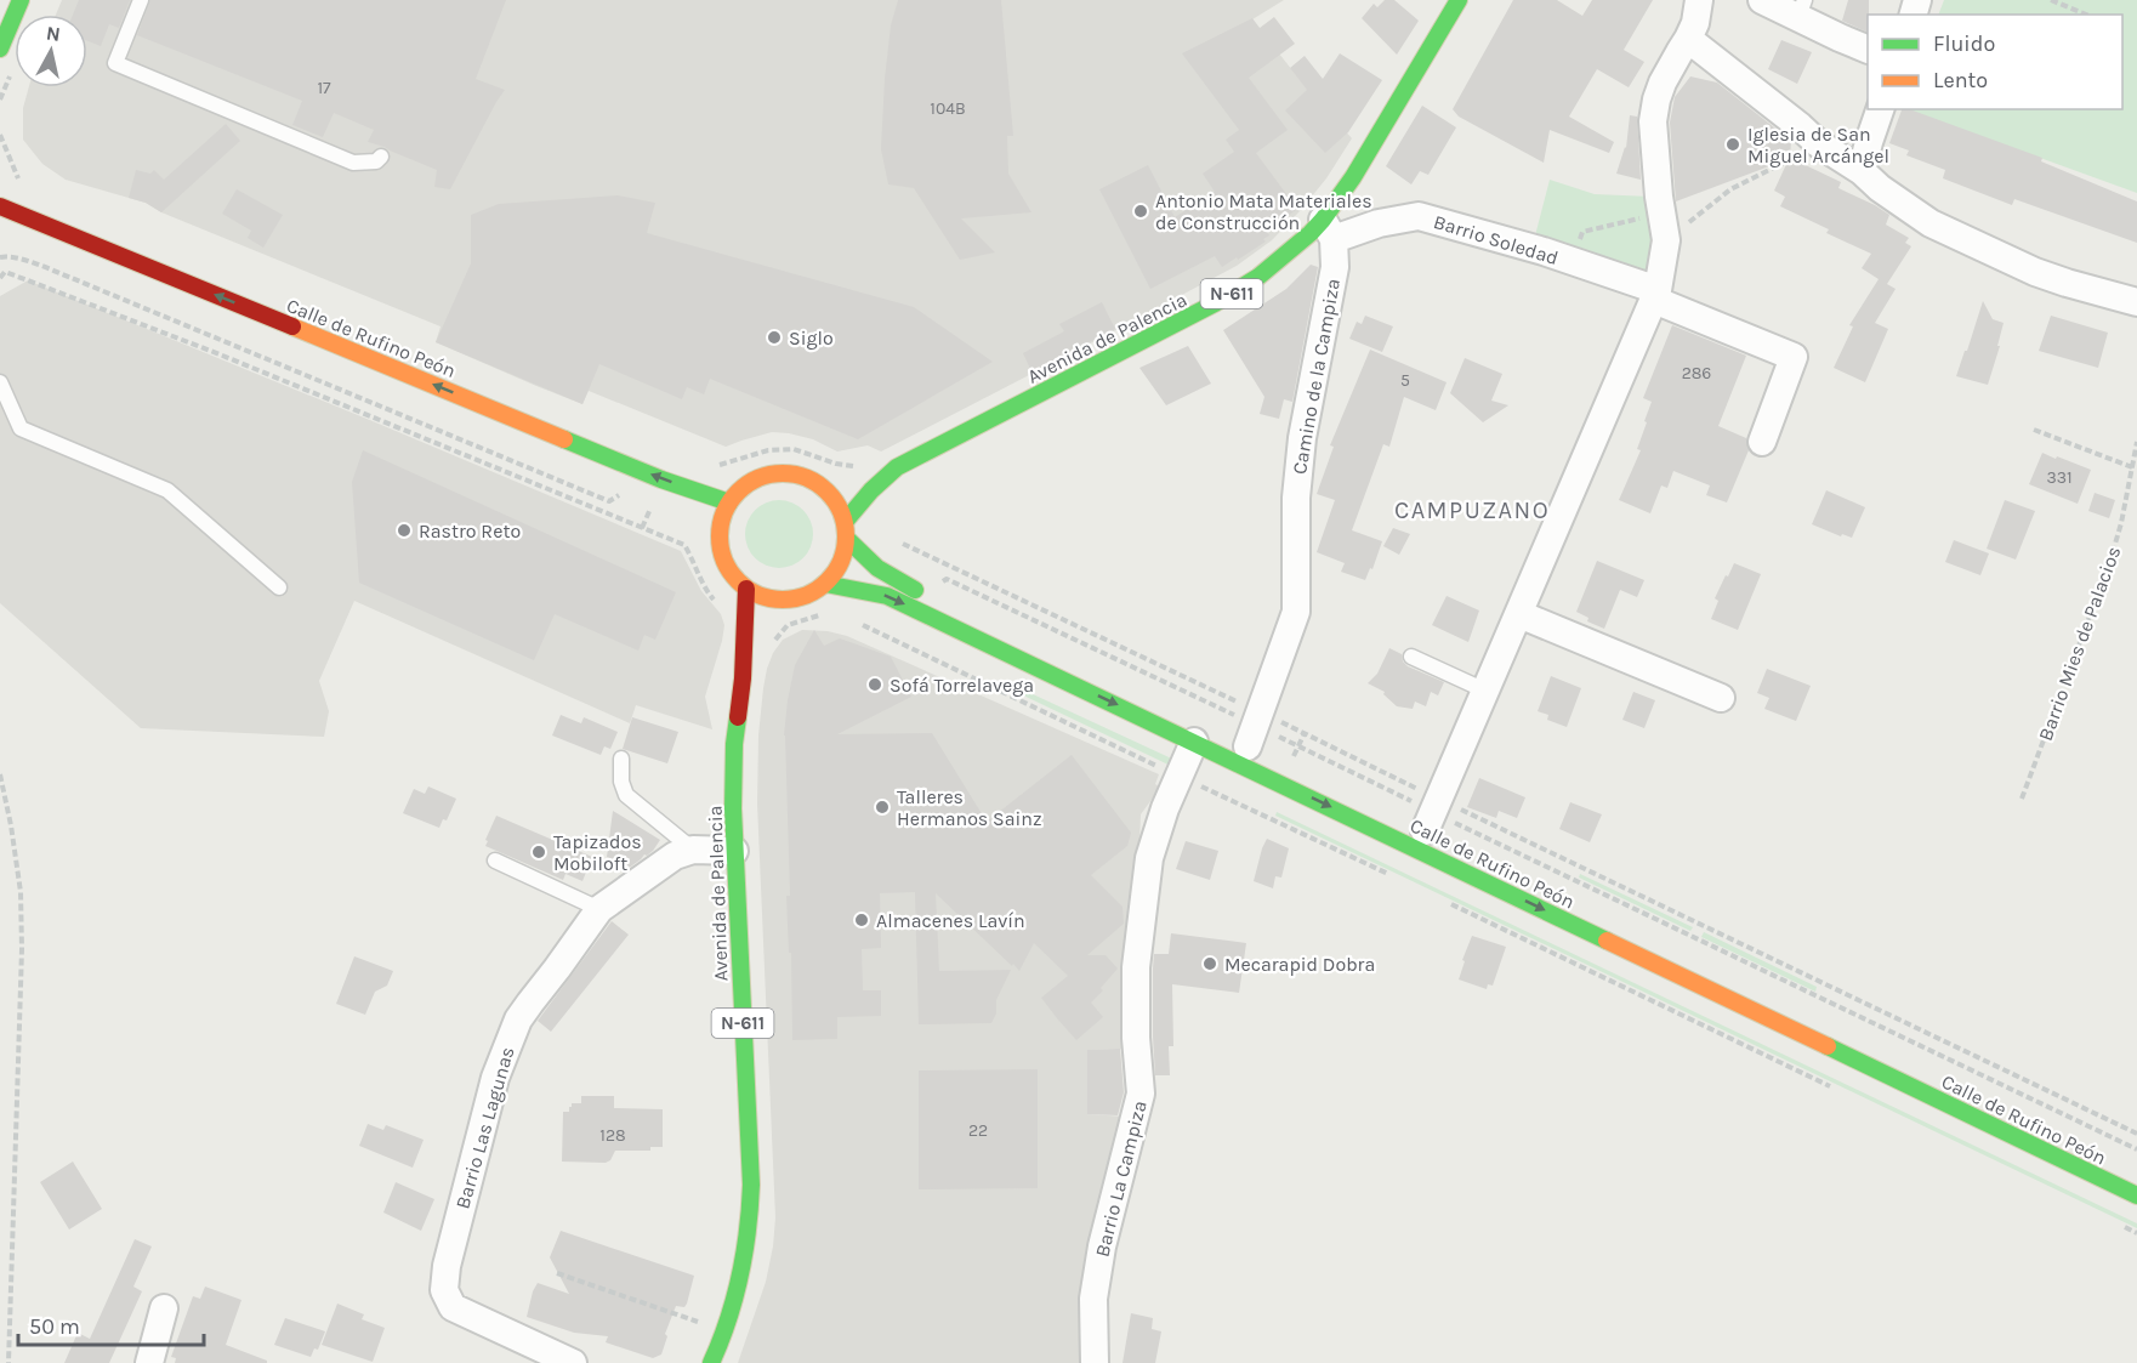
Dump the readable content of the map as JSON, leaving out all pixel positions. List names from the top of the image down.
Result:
{
  "streets": {
    "main road": ["N-611", "Calle de Rufino Peón", "Avenida de Palencia"],
    "street": [
      "Barrio Soledad",
      "Camino de la Campiza",
      "Barrio Las Lagunas",
      "Barrio La Campiza"
    ],
    "path": ["Barrio Mies de Palacios"]
  },
  "crossings": [
    ["Barrio Soledad", "Avenida de Palencia"],
    ["Barrio Soledad", "Camino de la Campiza"],
    ["N-611", "Calle de Rufino Peón"],
    ["N-611", "Avenida de Palencia"],
    ["Calle de Rufino Peón", "Avenida de Palencia"],
    ["Calle de Rufino Peón", "Barrio La Campiza"],
    ["Avenida de Palencia", "Camino de la Campiza"],
    ["Avenida de Palencia", "Barrio Las Lagunas"]
  ],
  "districts": ["CAMPUZANO"],
  "places": [
    "Iglesia de San Miguel Arcángel",
    "Antonio Mata Materiales de Construcción",
    "Siglo",
    "Rastro Reto",
    "Sofá Torrelavega",
    "Talleres Hermanos Sainz",
    "Tapizados Mobiloft",
    "Almacenes Lavín",
    "Mecarapid Dobra"
  ],
  "house_numbers": [
    "17",
    "104B",
    "286",
    "5",
    "331",
    "22",
    "128"
  ],
  "legend": ["Fluido", "Lento"],
  "scale_bar": "50 m",
  "north": "top"
}
